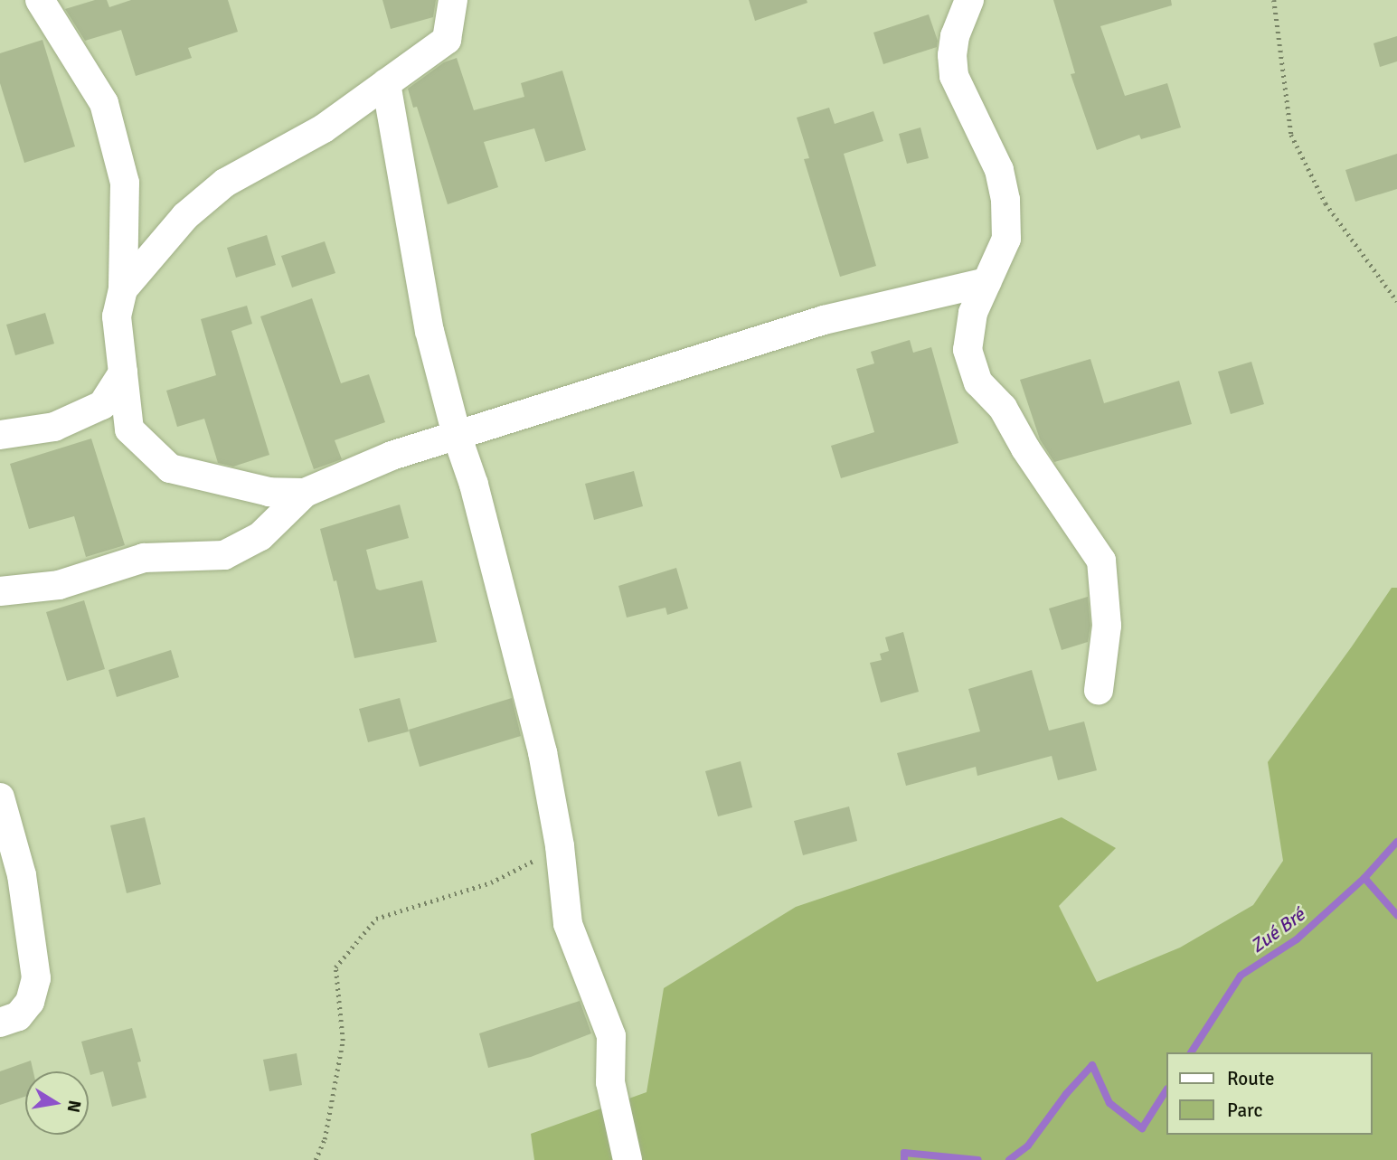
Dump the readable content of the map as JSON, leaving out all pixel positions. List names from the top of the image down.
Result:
{
  "water": ["Zué Bré"],
  "legend": ["Route", "Parc"],
  "north": "right"
}
